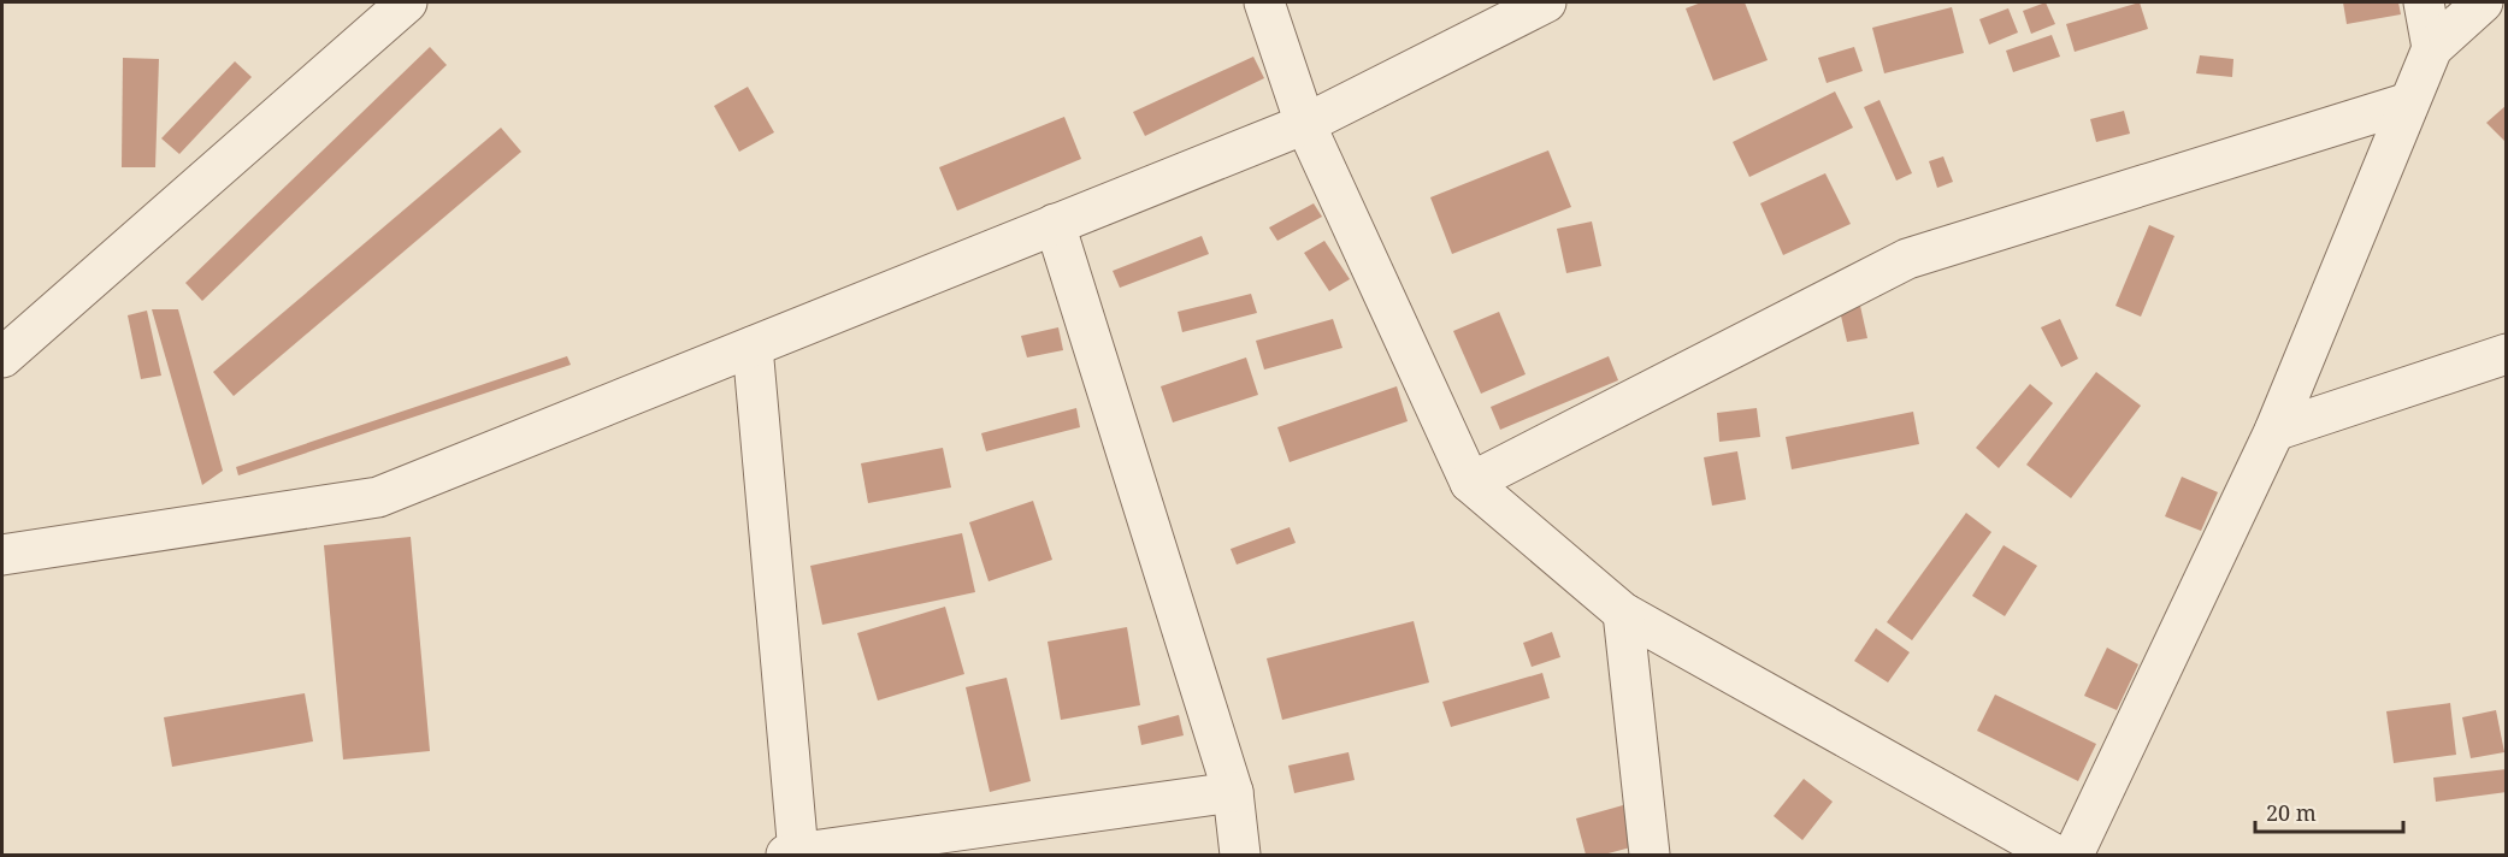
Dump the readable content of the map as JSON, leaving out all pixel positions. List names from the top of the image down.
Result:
{
  "scale_bar": "20 m"
}
